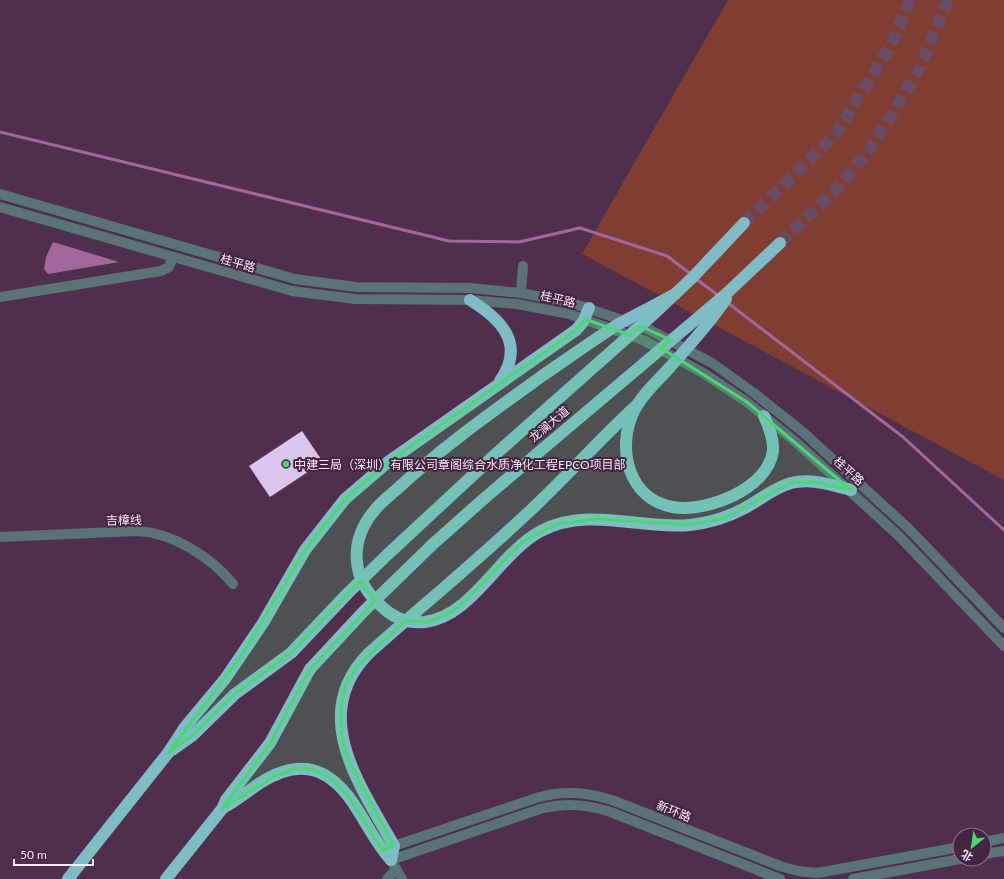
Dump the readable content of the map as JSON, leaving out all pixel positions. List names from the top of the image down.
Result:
{
  "streets": {
    "highway": ["龙澜大道"],
    "street": ["桂平路", "吉樟线", "新环路"]
  },
  "places": ["中建三局（深圳）有限公司章阁综合水质净化工程EPCO项目部"],
  "scale_bar": "50 m",
  "north": "bottom left"
}
